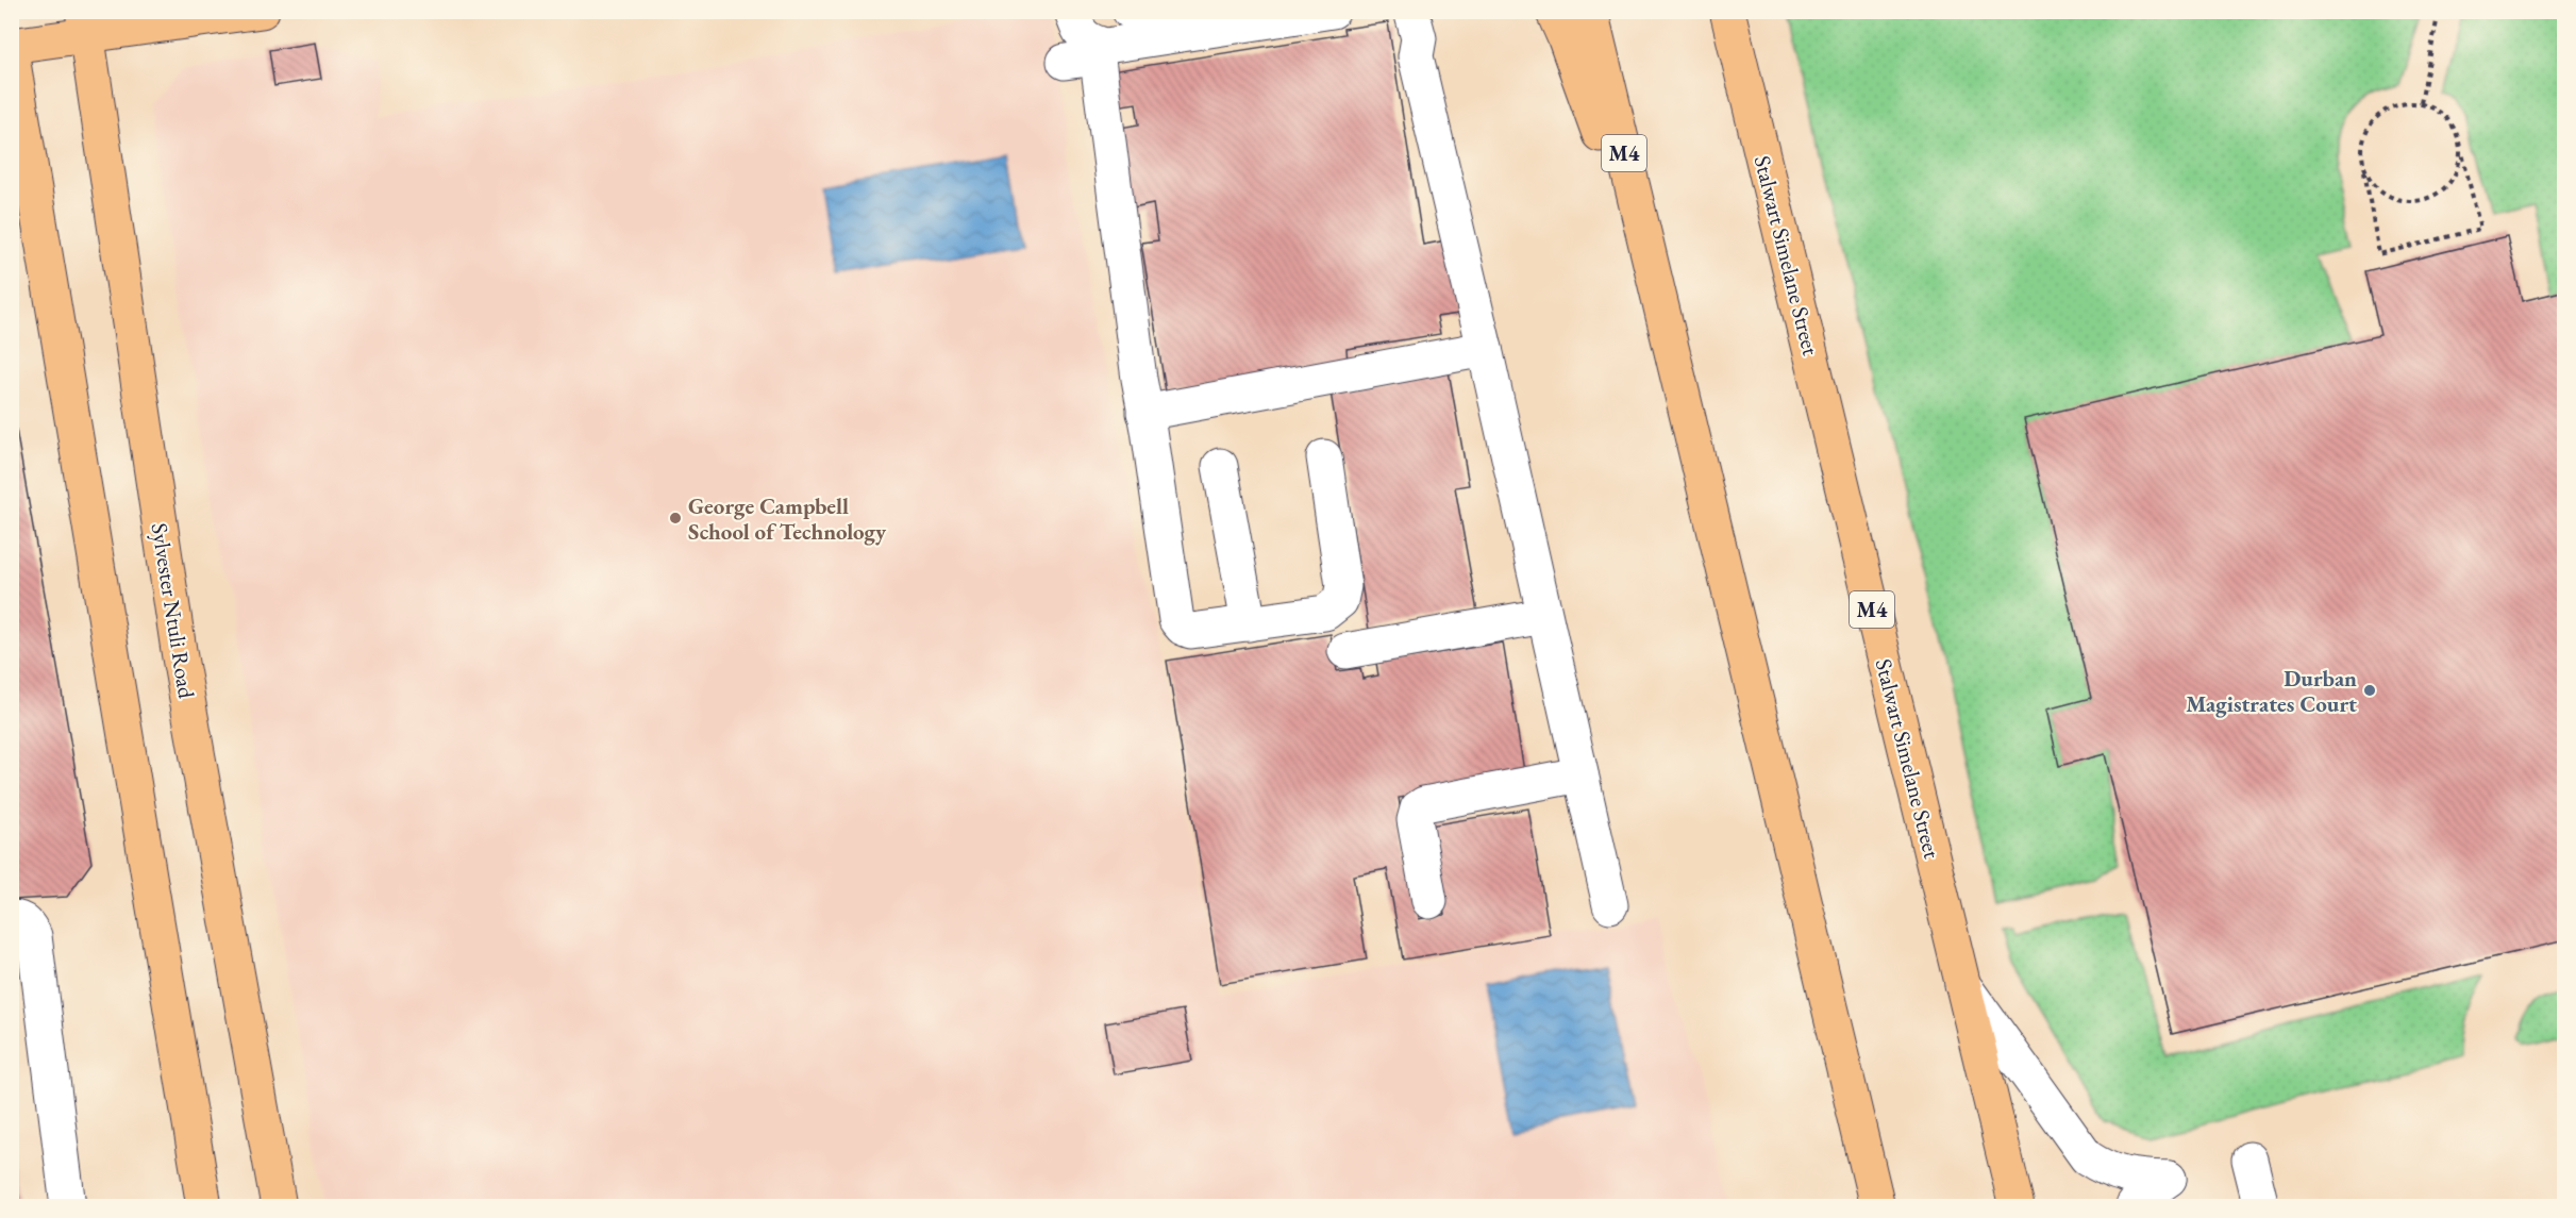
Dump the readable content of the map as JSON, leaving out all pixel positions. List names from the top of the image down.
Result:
{
  "streets": {
    "main road": ["M4", "Stalwart Simelane Street", "Sylvester Ntuli Road"]
  },
  "places": ["George Campbell School of Technology", "Durban Magistrates Court"]
}
